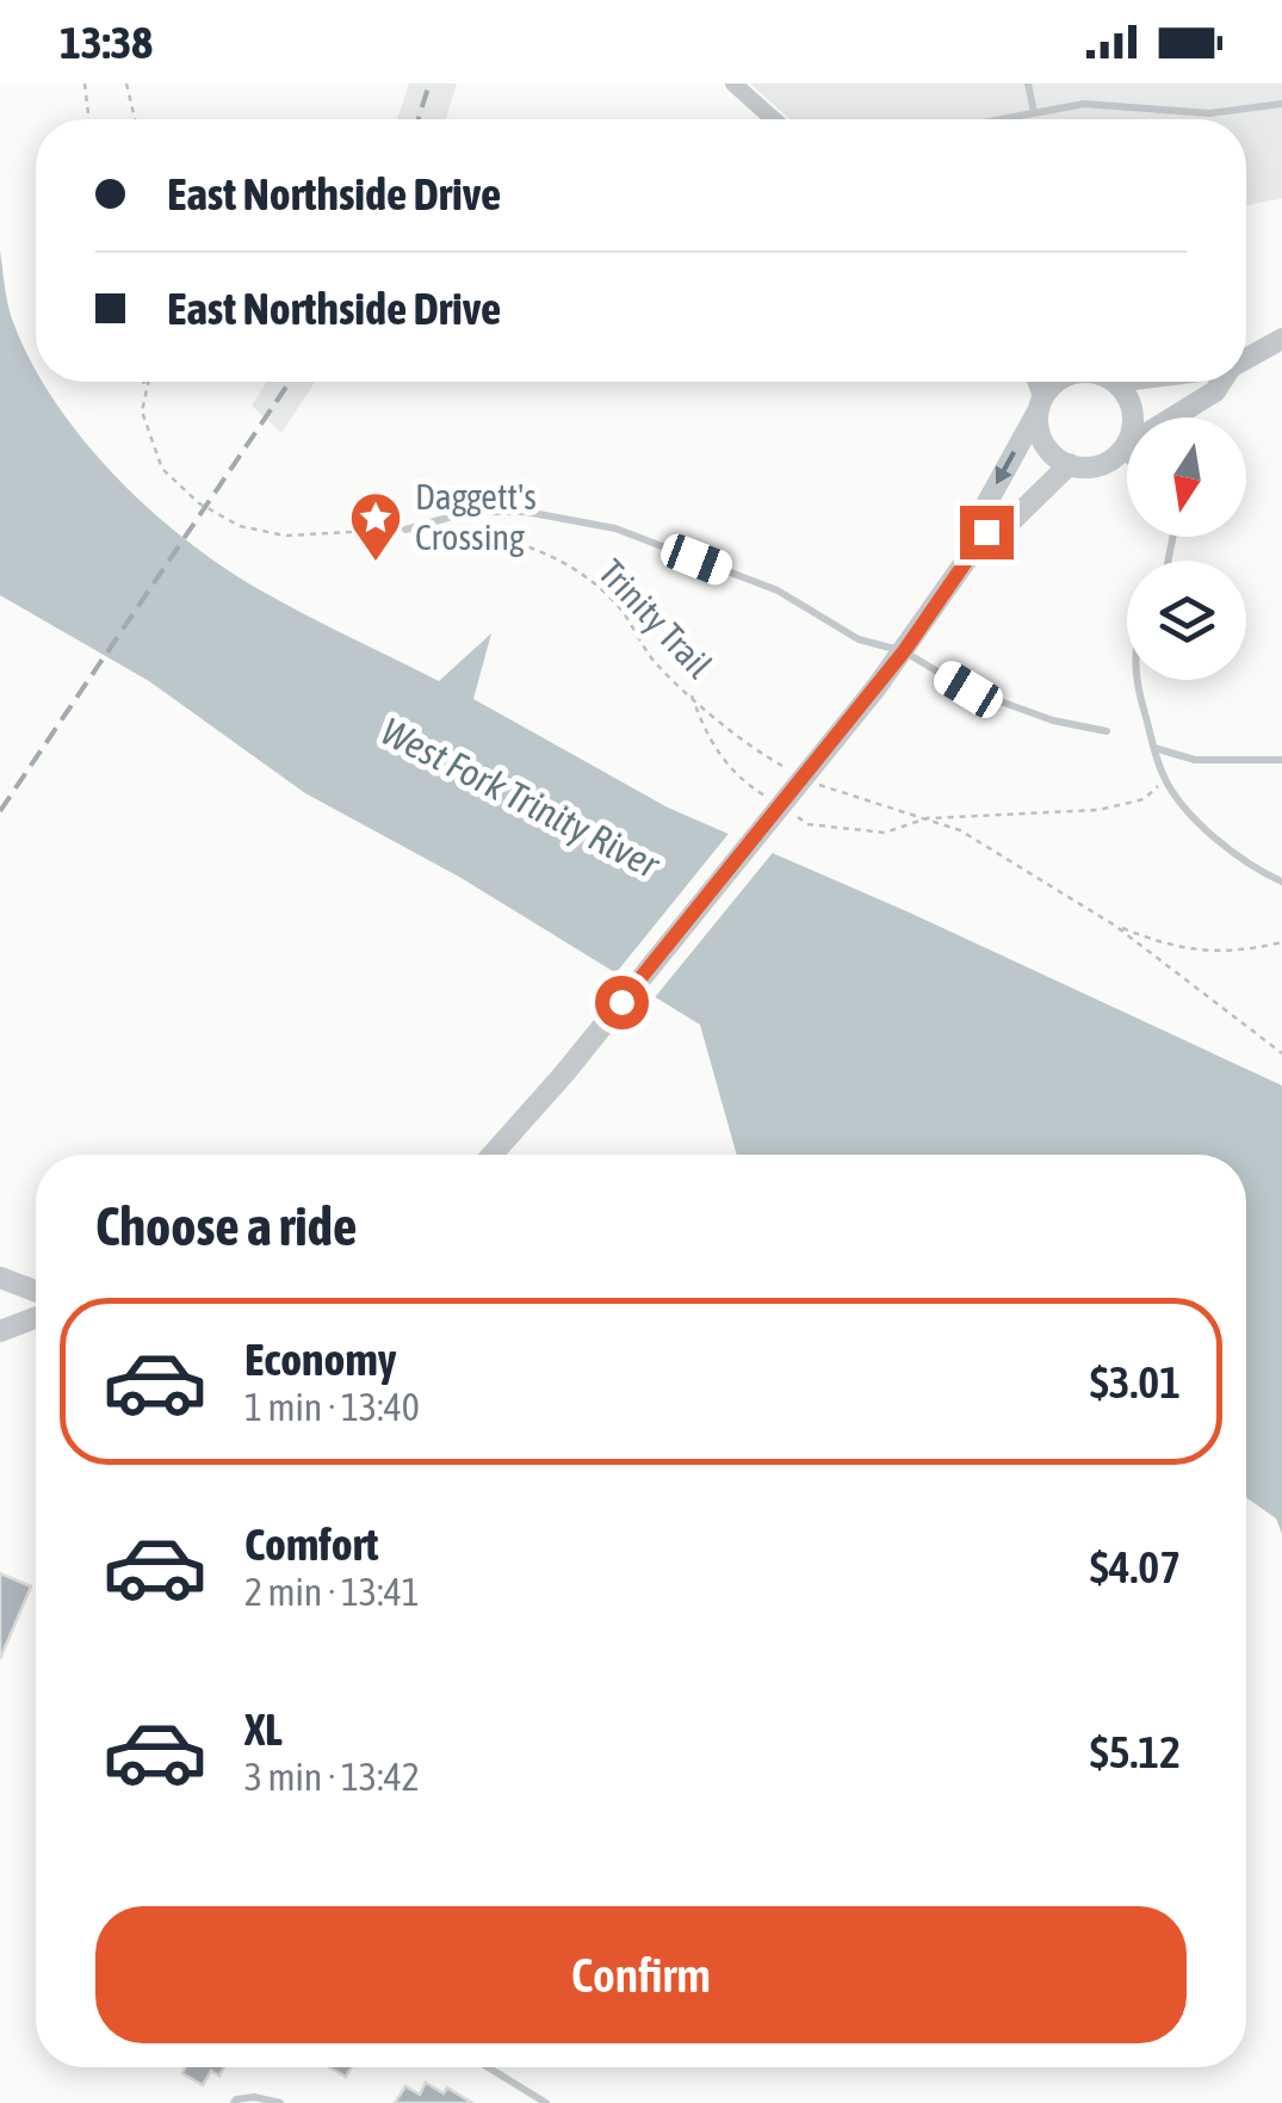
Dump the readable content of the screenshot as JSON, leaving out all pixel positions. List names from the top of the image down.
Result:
{
  "streets": {
    "path": ["Trinity Trail"]
  },
  "water": ["West Fork Trinity River"],
  "places": {
    "place": ["Daggett's Crossing"]
  },
  "north": "bottom",
  "page": {
    "status": "13:38",
    "banner": ["East Northside Drive", "East Northside Drive"],
    "heading": "Choose a ride",
    "list": [
      {
        "name": "Economy",
        "note": "1 min · 13:40",
        "value": "$3.01"
      },
      {
        "name": "Comfort",
        "note": "2 min · 13:41",
        "value": "$4.07"
      },
      {
        "name": "XL",
        "note": "3 min · 13:42",
        "value": "$5.12"
      }
    ],
    "buttons": "Confirm"
  }
}
